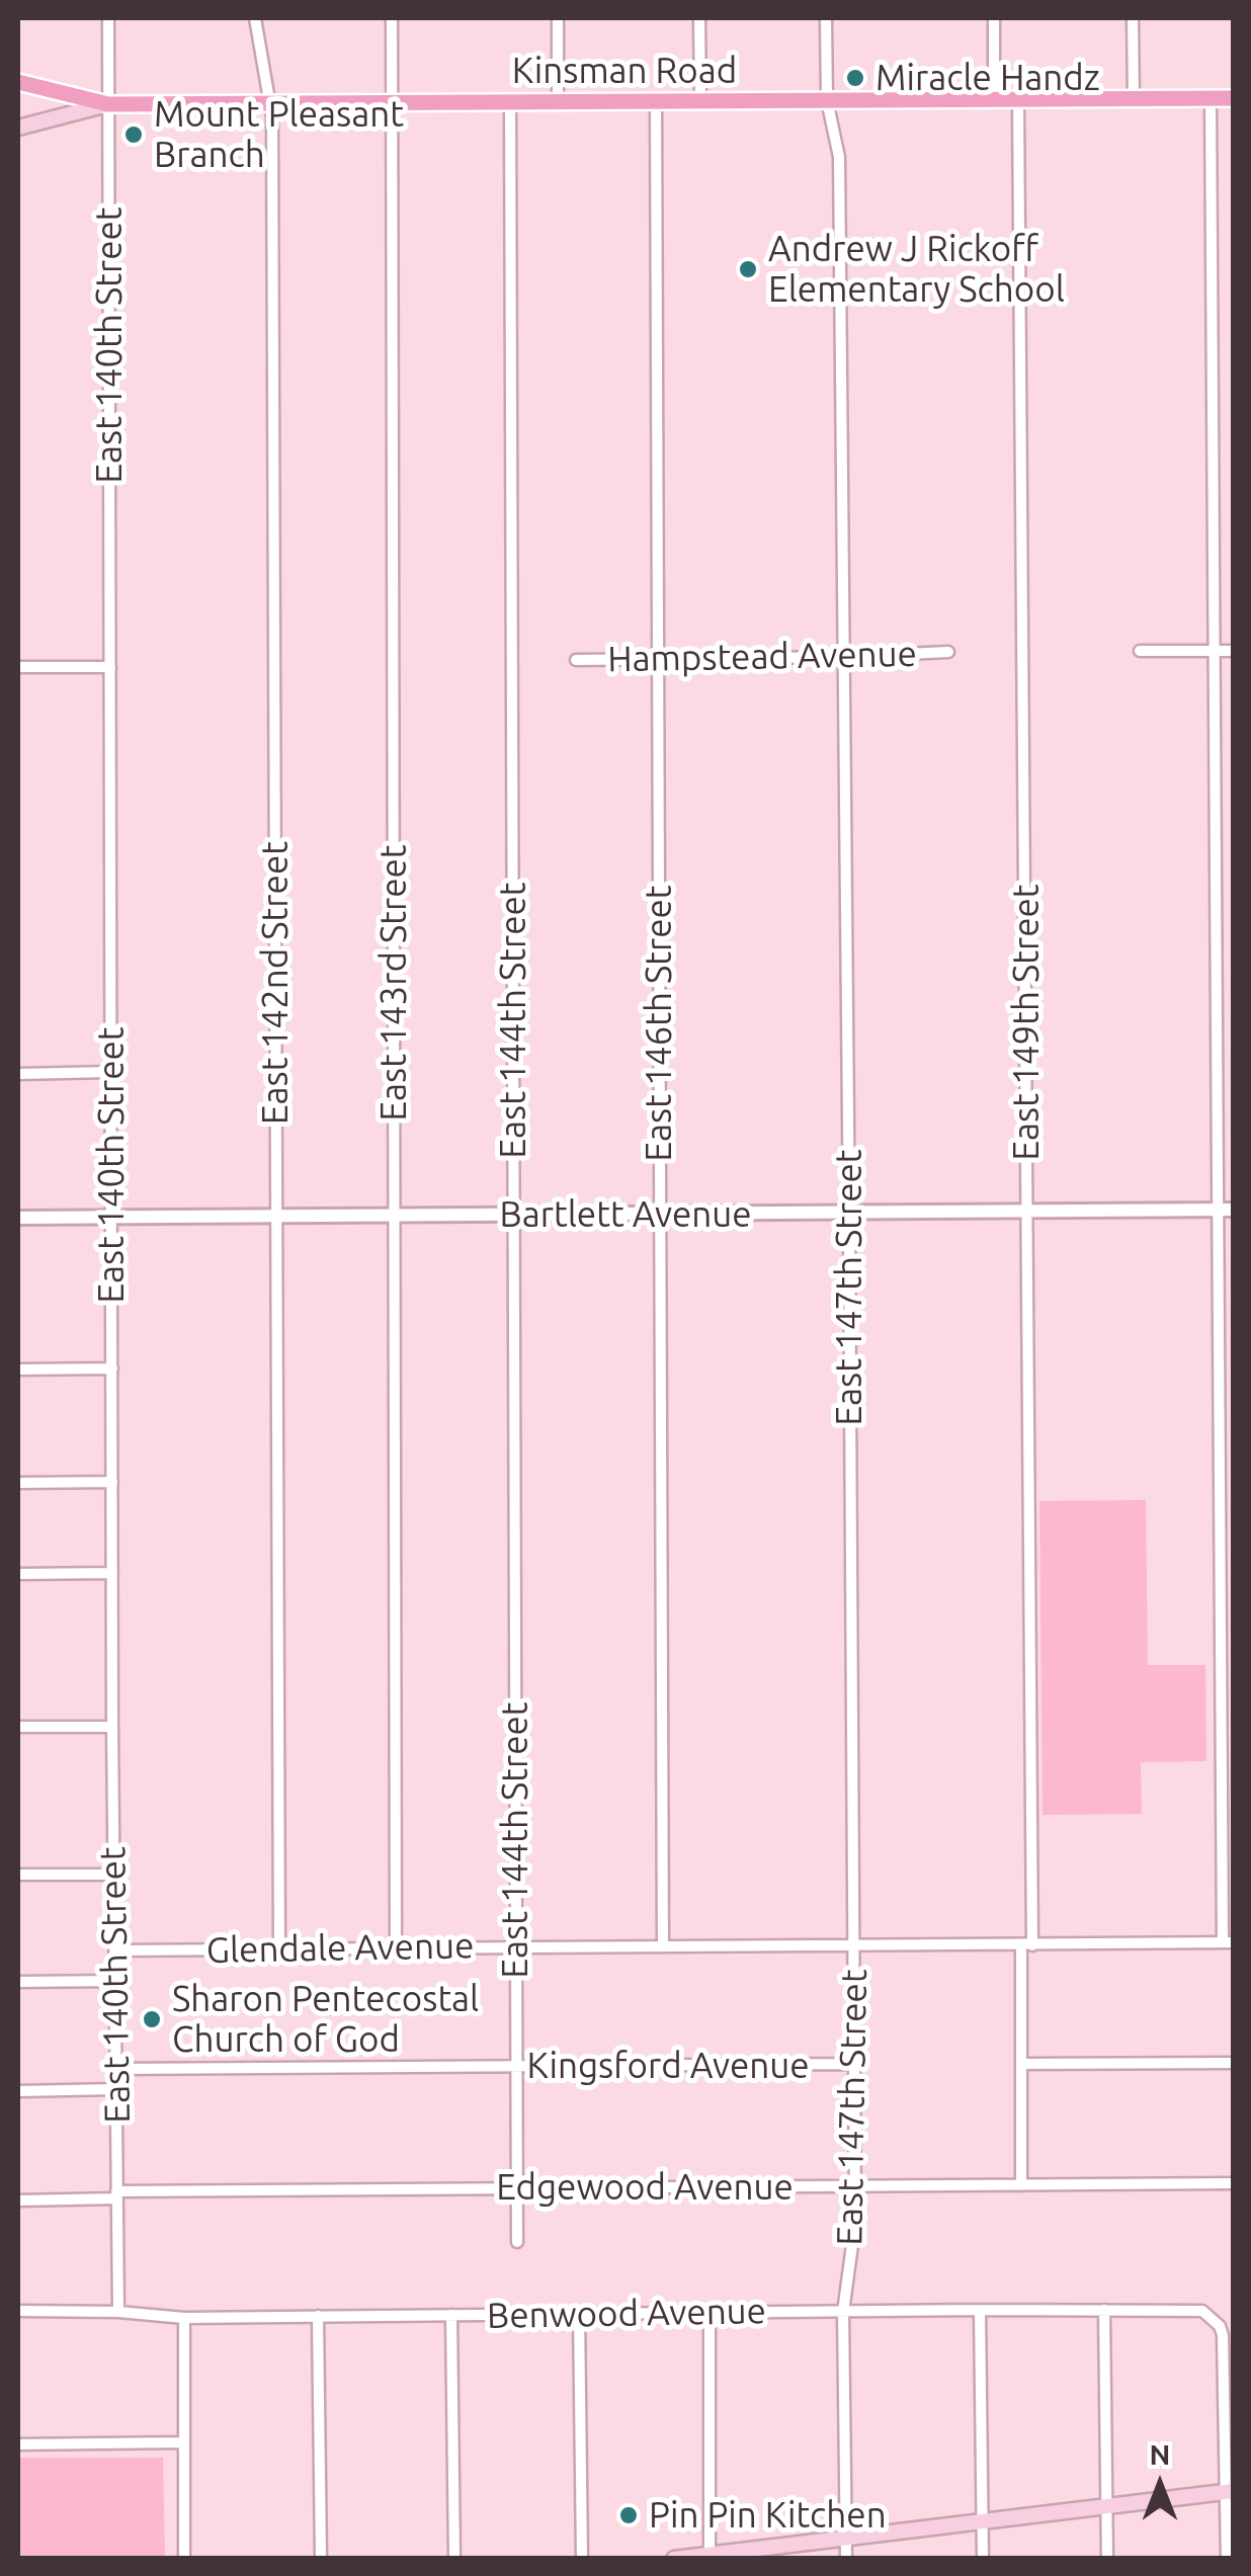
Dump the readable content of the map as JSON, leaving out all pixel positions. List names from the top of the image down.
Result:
{
  "streets": {
    "main road": ["Kinsman Road"],
    "street": [
      "East 140th Street",
      "Hampstead Avenue",
      "East 142nd Street",
      "East 143rd Street",
      "East 144th Street",
      "East 149th Street",
      "East 146th Street",
      "Bartlett Avenue",
      "East 147th Street",
      "Glendale Avenue",
      "Kingsford Avenue",
      "Edgewood Avenue",
      "Benwood Avenue"
    ]
  },
  "crossings": [
    ["Kinsman Road", "East 140th Street"],
    ["Kinsman Road", "East 142nd Street"],
    ["Kinsman Road", "East 143rd Street"],
    ["Kinsman Road", "East 144th Street"],
    ["Kinsman Road", "East 149th Street"],
    ["Kinsman Road", "East 146th Street"],
    ["Kinsman Road", "East 147th Street"],
    ["East 140th Street", "Bartlett Avenue"],
    ["East 140th Street", "Glendale Avenue"],
    ["East 140th Street", "Kingsford Avenue"],
    ["East 140th Street", "Edgewood Avenue"],
    ["East 140th Street", "Benwood Avenue"],
    ["Hampstead Avenue", "East 146th Street"],
    ["Hampstead Avenue", "East 147th Street"],
    ["East 142nd Street", "Bartlett Avenue"],
    ["East 142nd Street", "Glendale Avenue"],
    ["East 143rd Street", "Bartlett Avenue"],
    ["East 143rd Street", "Glendale Avenue"],
    ["East 144th Street", "Bartlett Avenue"],
    ["East 144th Street", "Glendale Avenue"],
    ["East 144th Street", "Kingsford Avenue"],
    ["East 144th Street", "Edgewood Avenue"],
    ["East 149th Street", "Bartlett Avenue"],
    ["East 149th Street", "Glendale Avenue"],
    ["East 149th Street", "Edgewood Avenue"],
    ["East 146th Street", "Bartlett Avenue"],
    ["East 146th Street", "Glendale Avenue"],
    ["Bartlett Avenue", "East 147th Street"],
    ["East 147th Street", "Glendale Avenue"],
    ["East 147th Street", "Kingsford Avenue"],
    ["East 147th Street", "Edgewood Avenue"],
    ["East 147th Street", "Benwood Avenue"]
  ],
  "places": [
    "Miracle Handz",
    "Mount Pleasant Branch",
    "Andrew J Rickoff Elementary School",
    "Sharon Pentecostal Church of God",
    "Pin Pin Kitchen"
  ],
  "north": "top"
}
